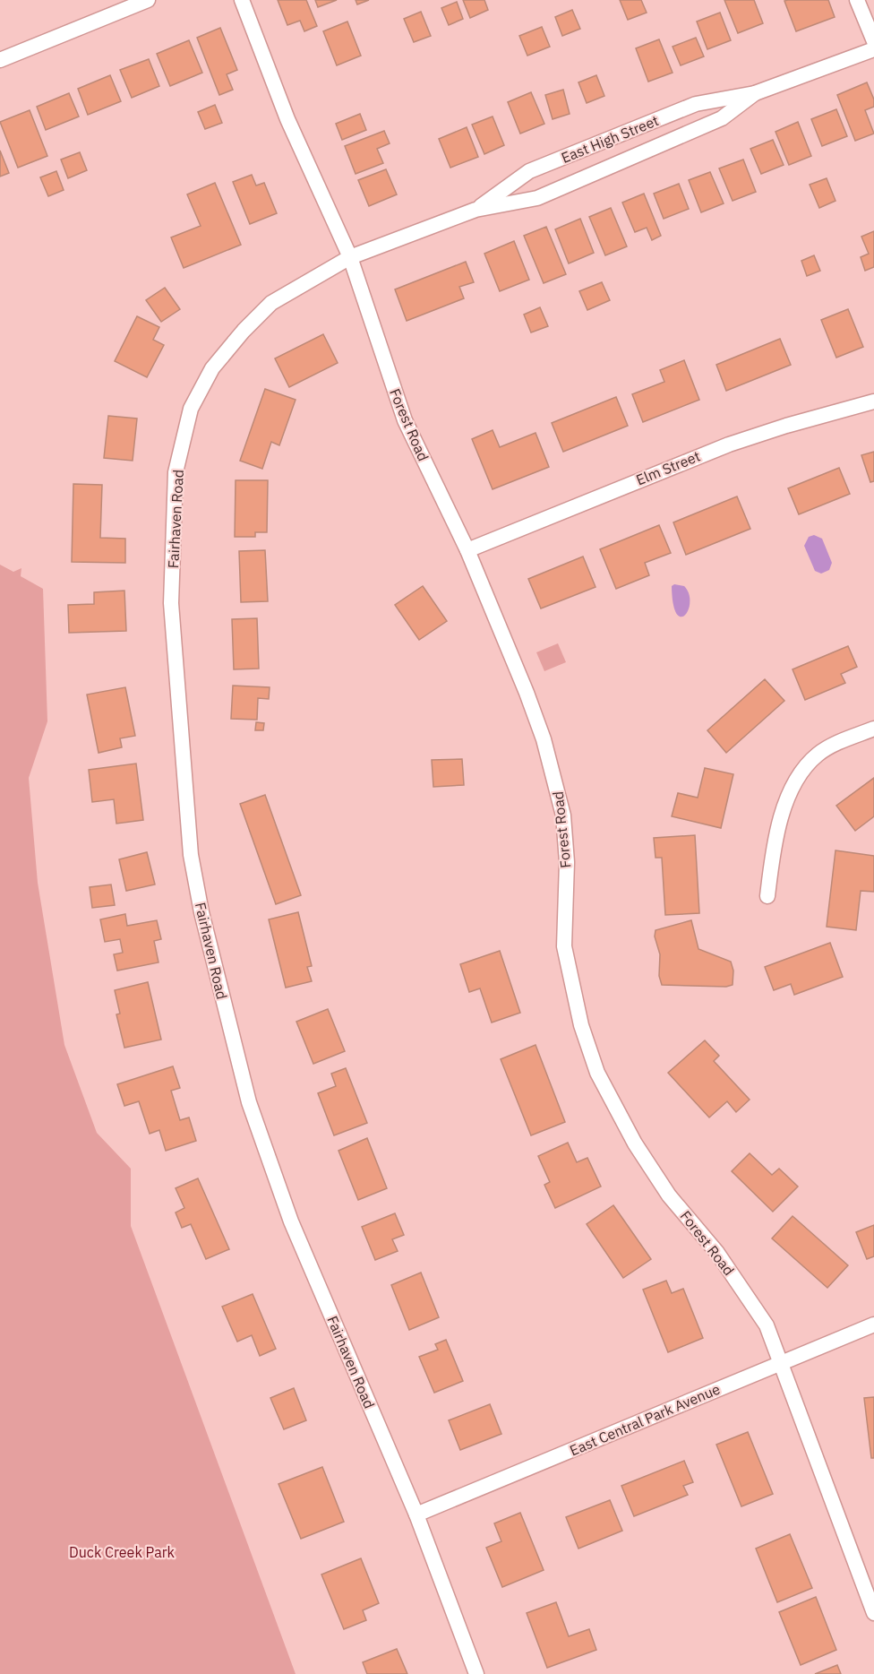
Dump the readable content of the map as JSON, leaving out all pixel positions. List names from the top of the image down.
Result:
{
  "streets": {
    "street": [
      "East High Street",
      "Forest Road",
      "Elm Street",
      "Fairhaven Road",
      "East Central Park Avenue"
    ]
  },
  "crossings": [
    ["East High Street", "Forest Road"],
    ["East High Street", "Fairhaven Road"],
    ["Forest Road", "Elm Street"],
    ["Forest Road", "Fairhaven Road"],
    ["Forest Road", "East Central Park Avenue"],
    ["Fairhaven Road", "East Central Park Avenue"]
  ],
  "parks": ["Duck Creek Park"]
}
